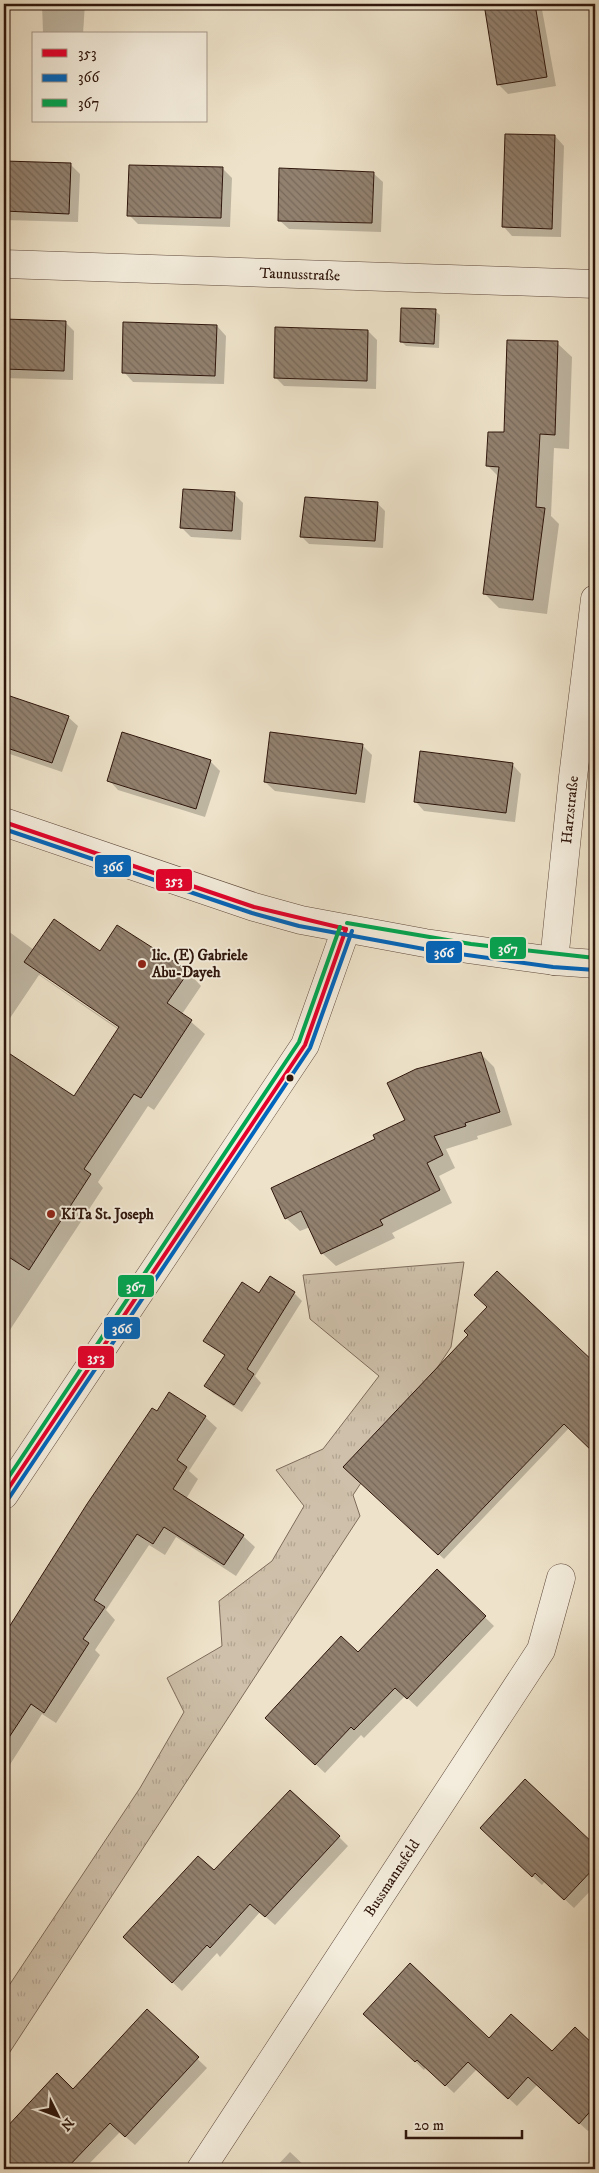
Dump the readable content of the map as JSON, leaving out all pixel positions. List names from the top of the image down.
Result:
{
  "streets": {
    "street": ["Taunusstraße", "Harzstraße", "Bussmannsfeld"]
  },
  "places": ["lic. (E) Gabriele Abu-Dayeh", "KiTa St. Joseph"],
  "lines": ["transit line 353", "transit line 366", "transit line 367"],
  "legend": ["353", "366", "367"],
  "scale_bar": "20 m",
  "north": "bottom right"
}
